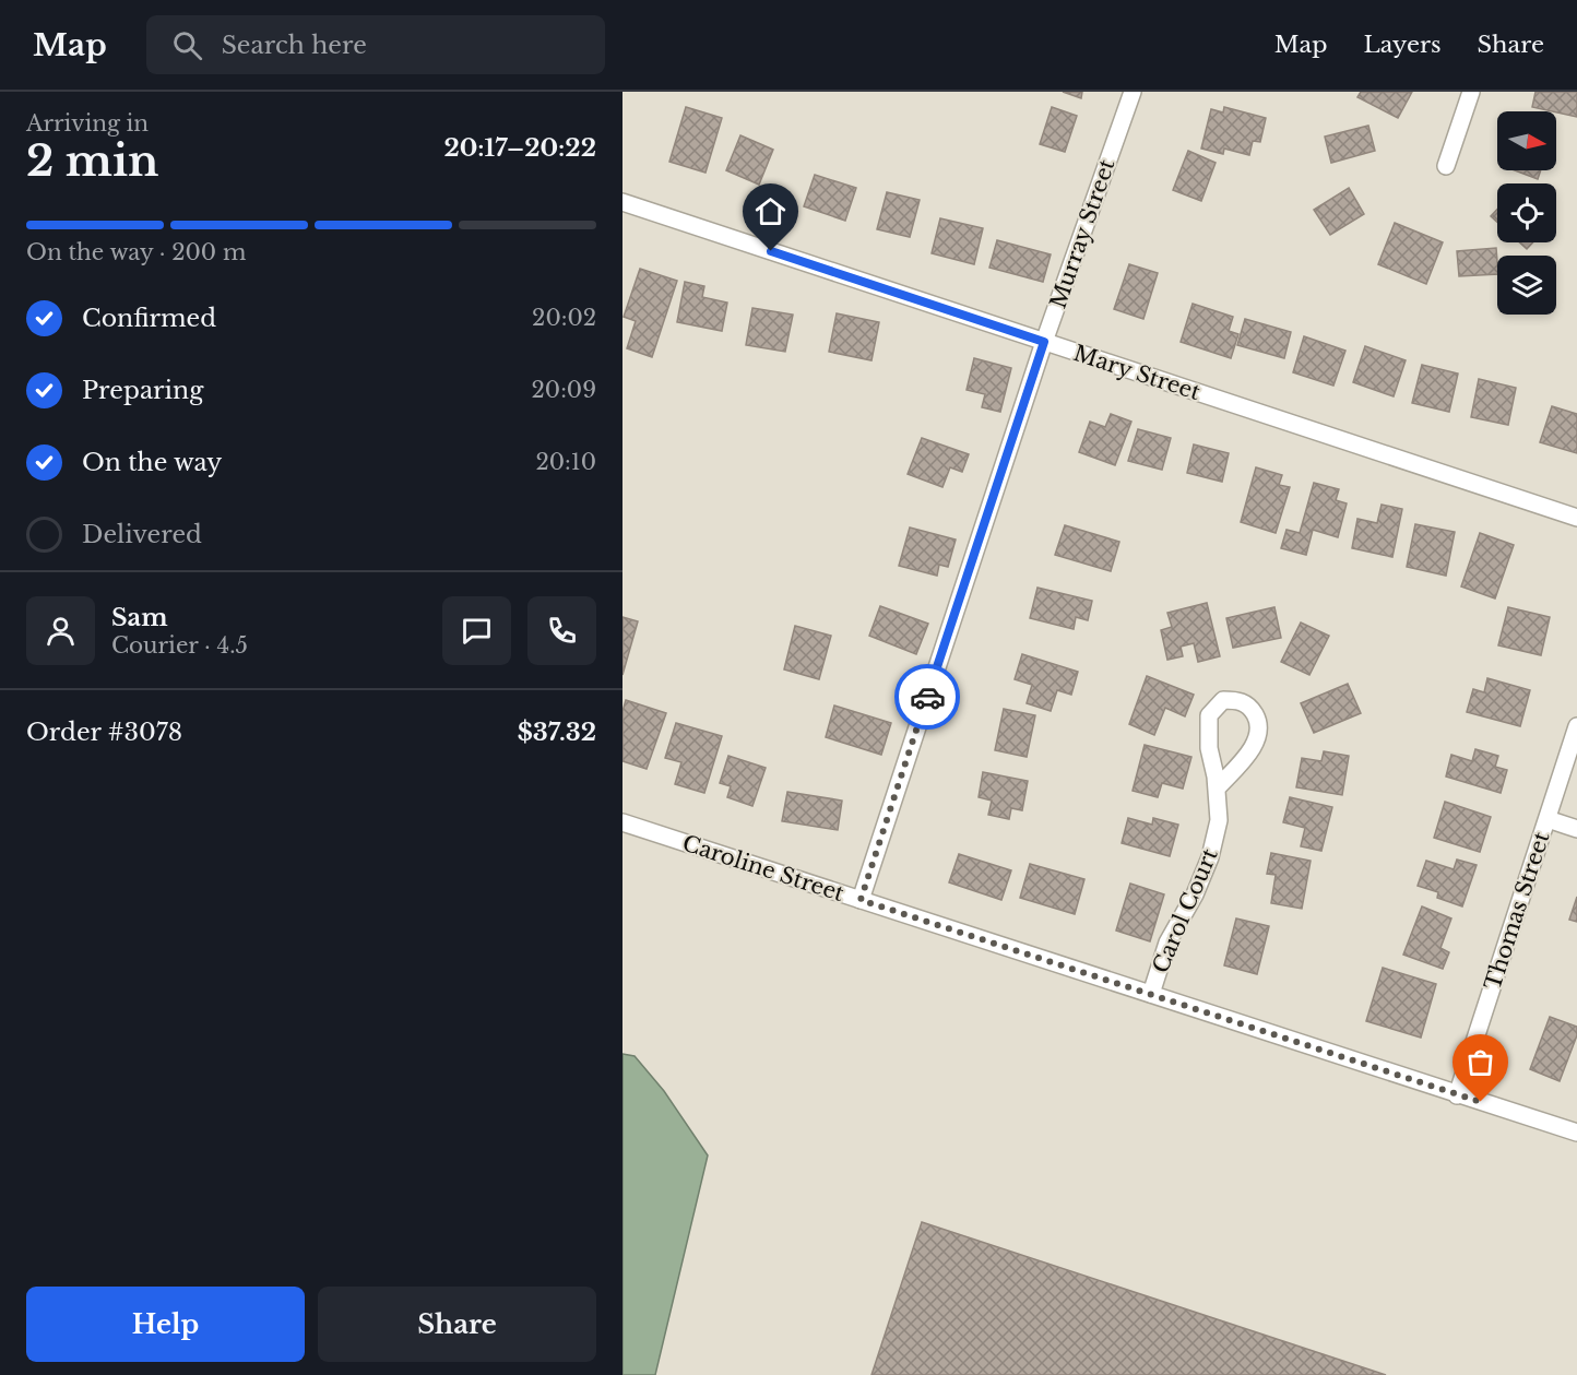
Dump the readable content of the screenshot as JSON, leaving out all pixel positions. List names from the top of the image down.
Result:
{
  "streets": {
    "street": [
      "Murray Street",
      "Mary Street",
      "Caroline Street",
      "Carol Court",
      "Thomas Street"
    ]
  },
  "crossings": [
    ["Murray Street", "Mary Street"],
    ["Murray Street", "Caroline Street"],
    ["Caroline Street", "Carol Court"],
    ["Caroline Street", "Thomas Street"]
  ],
  "north": "right",
  "page": {
    "header": "Map",
    "search": "Search here",
    "nav": ["Map", "Layers", "Share"],
    "heading": ["2 min", "Arriving in", "20:17–20:22"],
    "panel": [
      "Sam",
      "Courier · 4.5",
      "Order #3078",
      "$37.32"
    ],
    "bar": "On the way · 200 m",
    "list": [
      ["Confirmed", "20:02"],
      ["Preparing", "20:09"],
      ["On the way", "20:10"],
      "Delivered"
    ],
    "buttons": ["Help", "Share"]
  }
}
